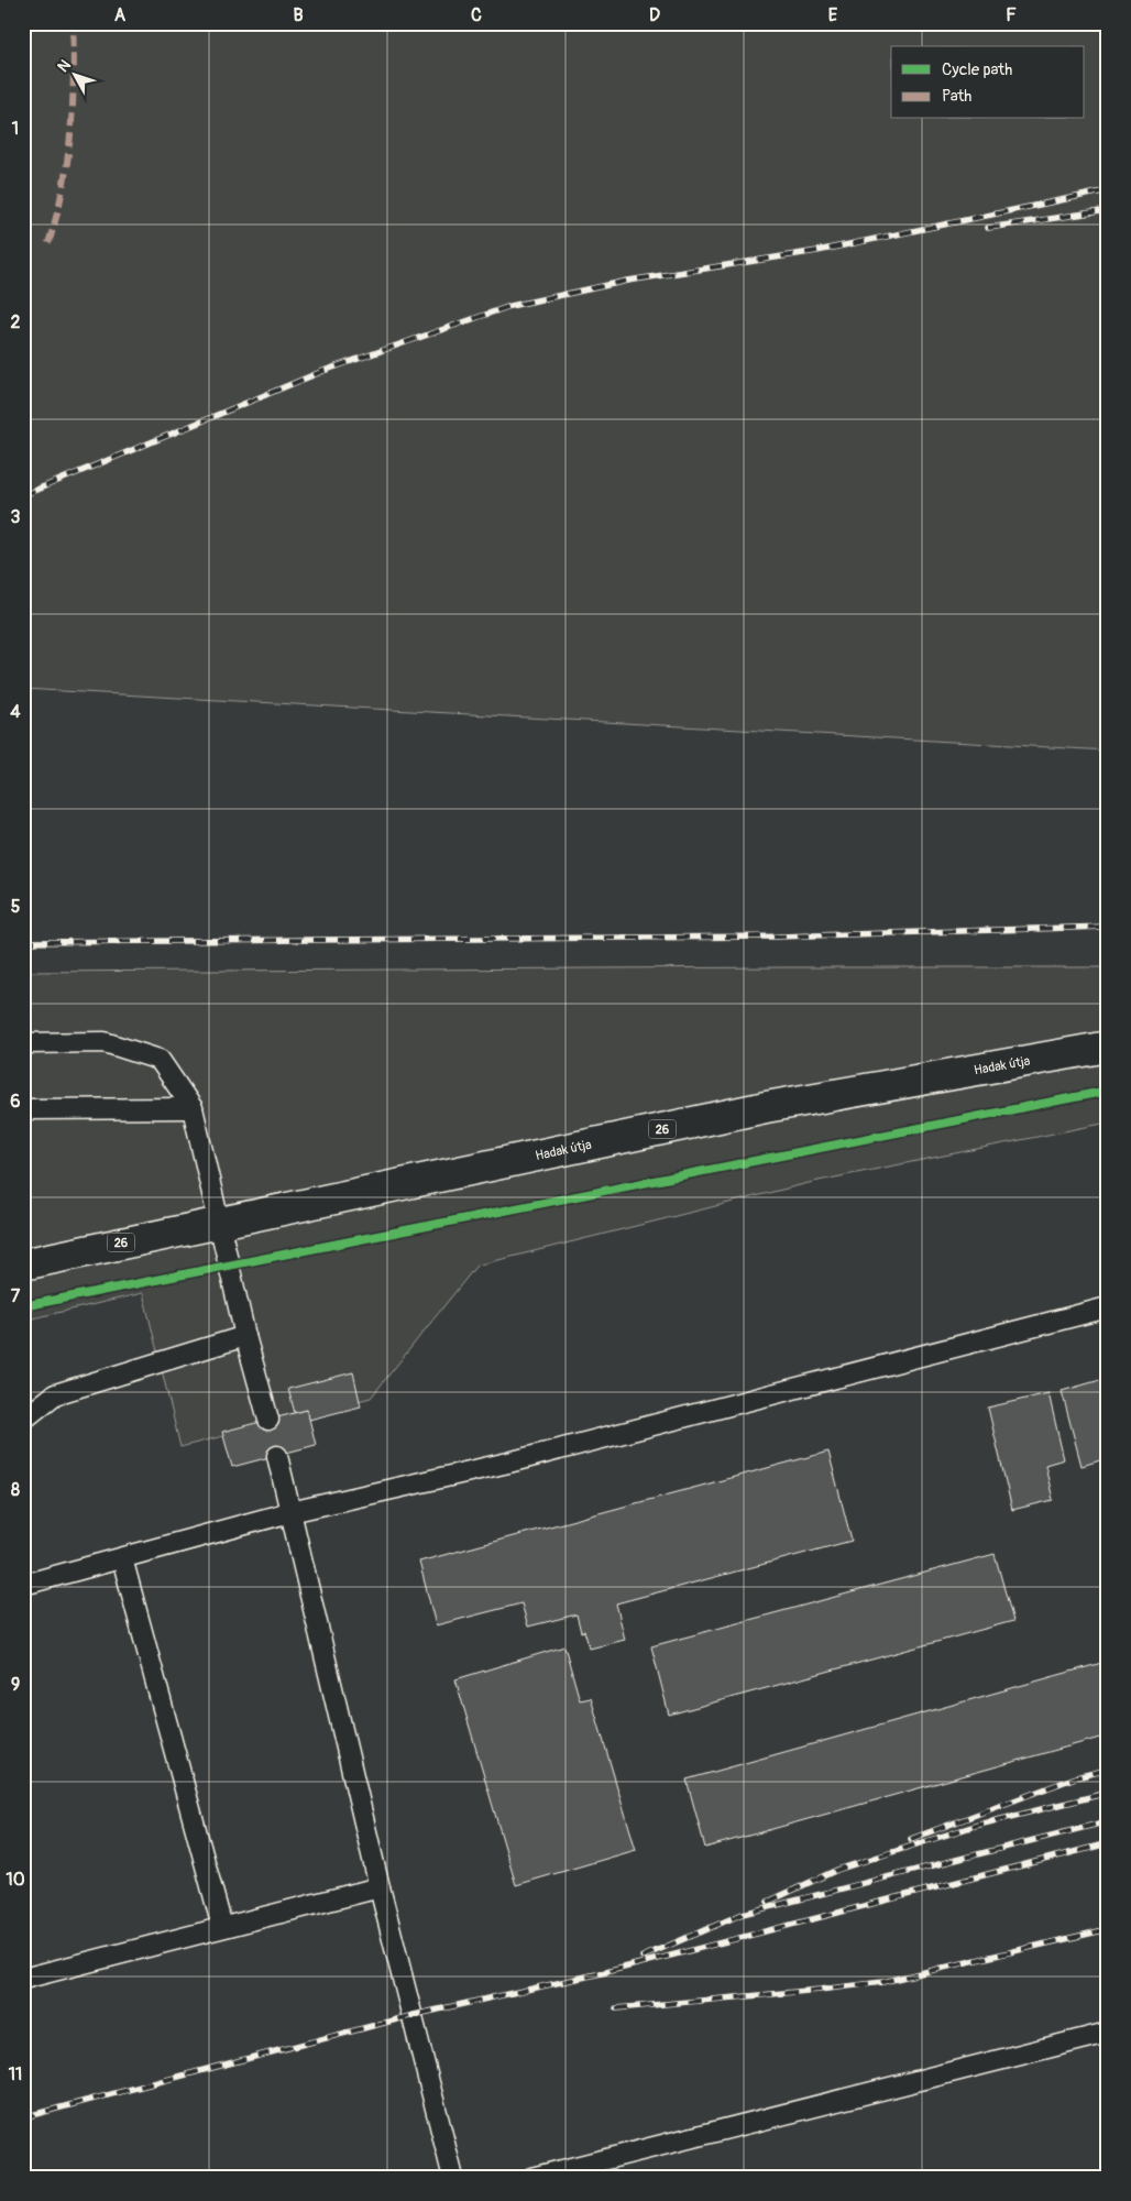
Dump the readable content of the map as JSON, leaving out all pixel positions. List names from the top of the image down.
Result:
{
  "streets": {
    "main road": ["Hadak útja", "26"]
  },
  "legend": ["Cycle path", "Path"],
  "north": "top left",
  "grid": {
    "columns": [
      "A",
      "B",
      "C",
      "D",
      "E",
      "F"
    ],
    "rows": [
      "1",
      "2",
      "3",
      "4",
      "5",
      "6",
      "7",
      "8",
      "9",
      "10",
      "11"
    ]
  }
}
